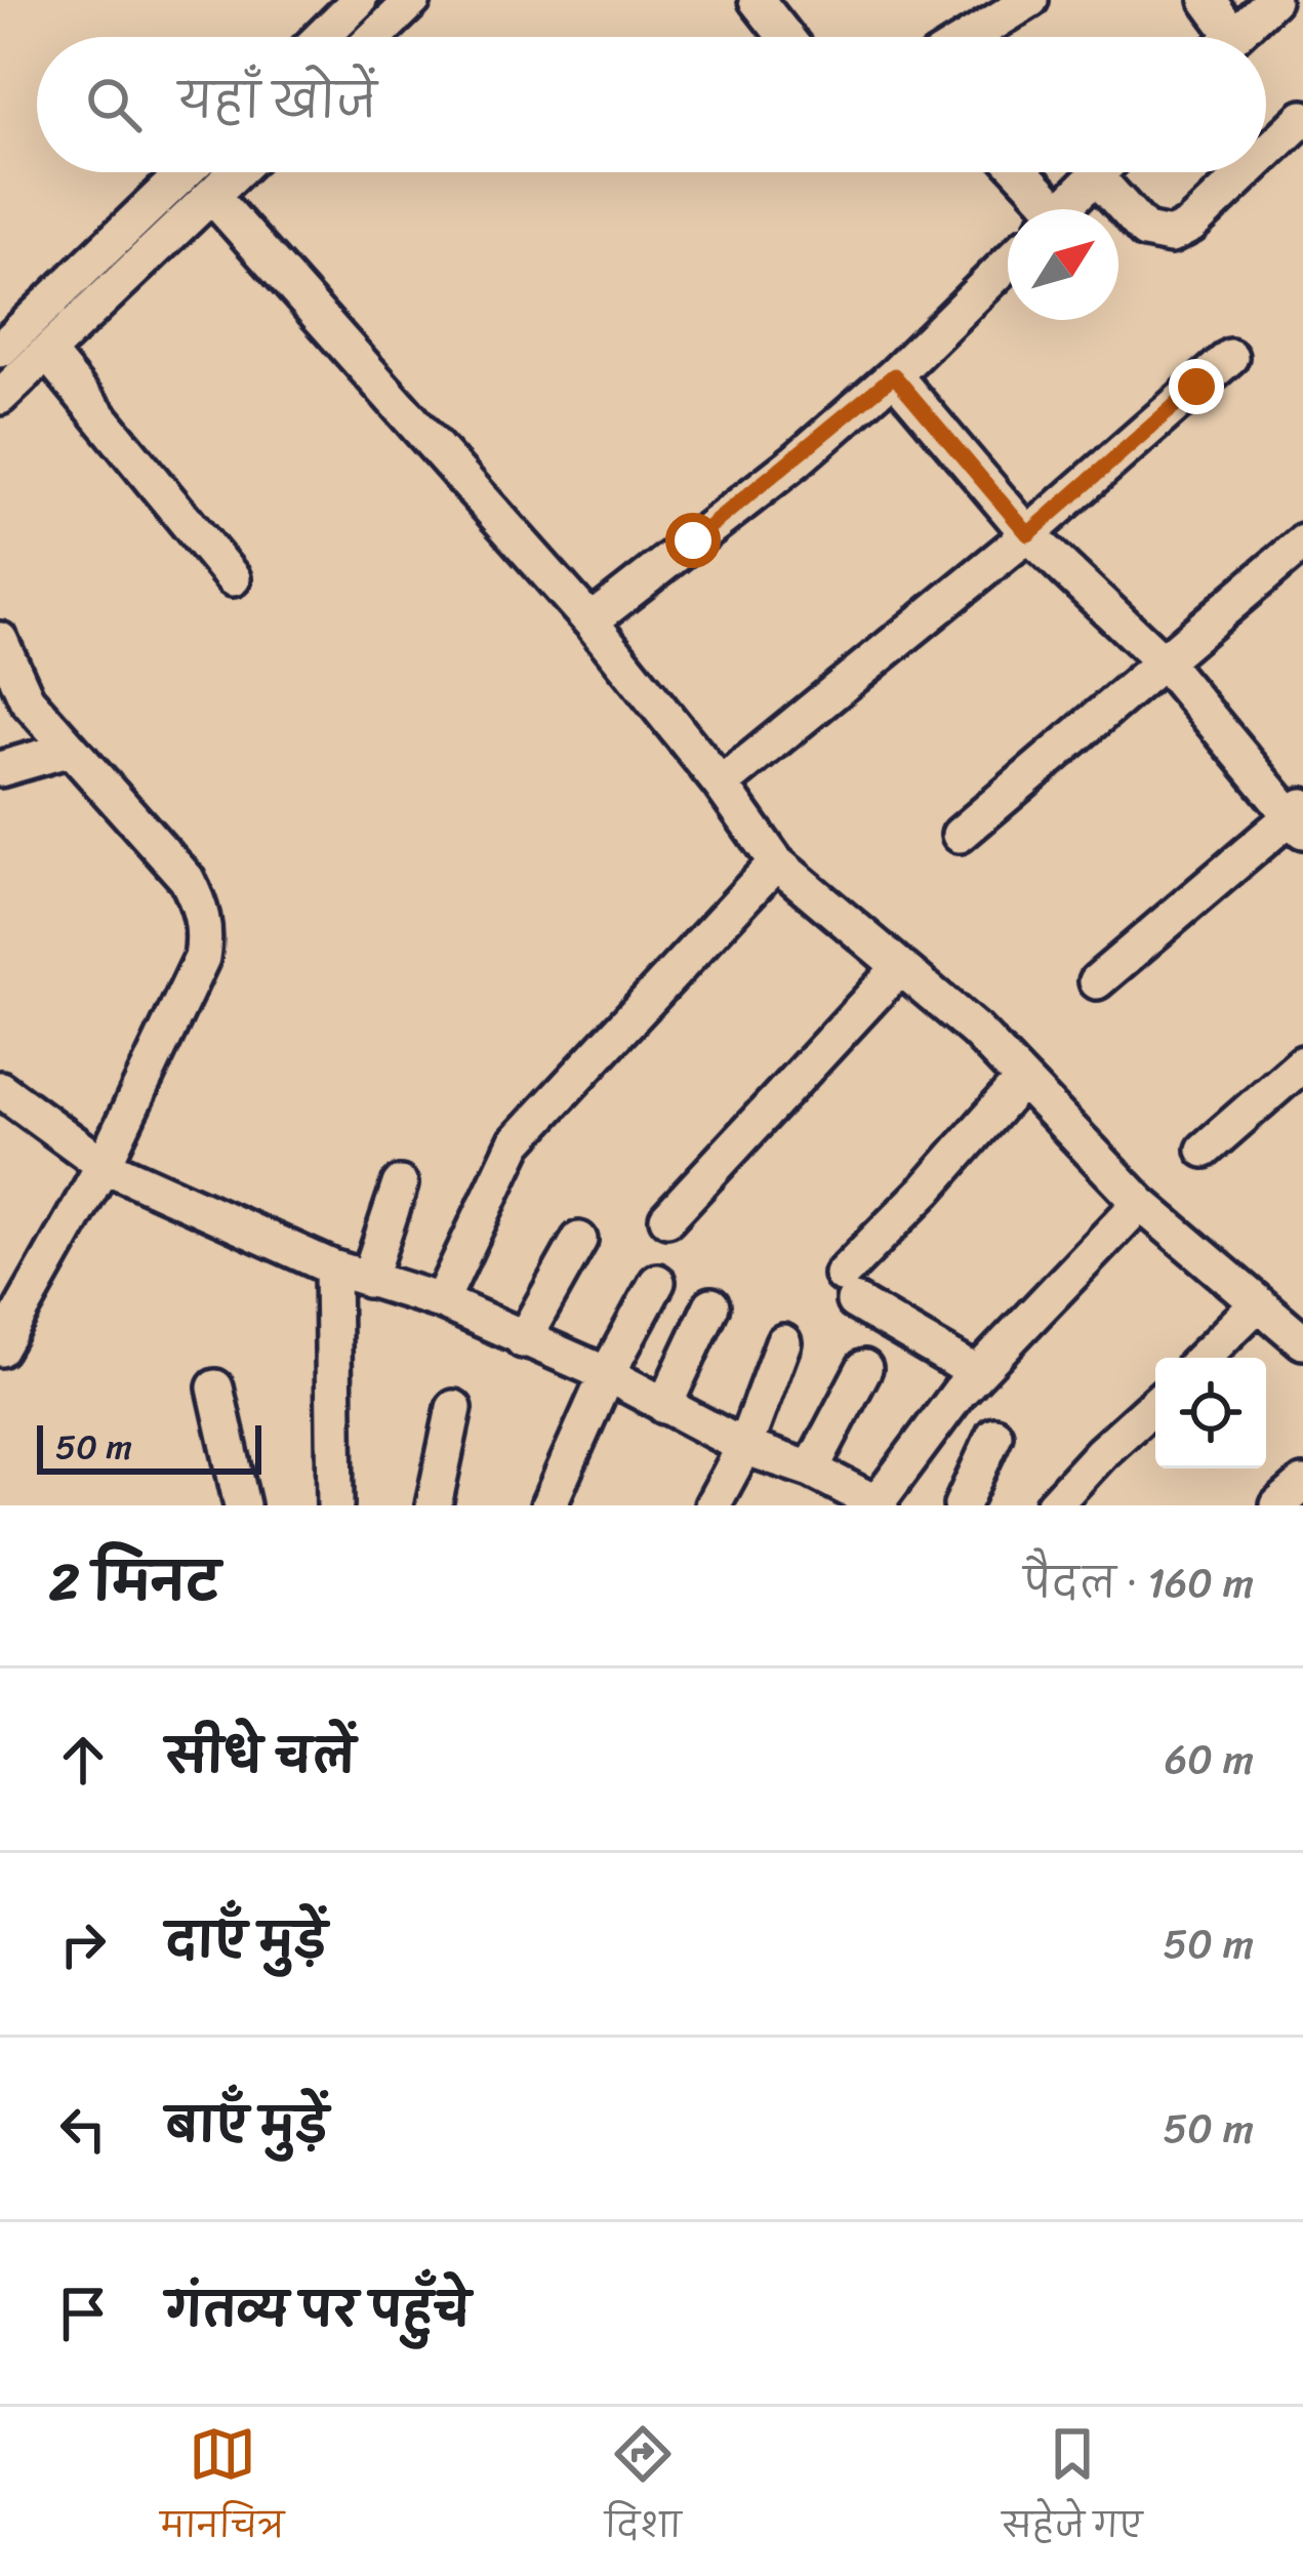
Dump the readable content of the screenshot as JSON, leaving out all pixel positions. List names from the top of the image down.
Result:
{
  "scale_bar": "50 m",
  "north": "top right",
  "page": {
    "search": "यहाँ खोजें",
    "scale": "50 m",
    "heading": ["2 मिनट", "पैदल · 160 m"],
    "list": [
      ["सीधे चलें", "60 m"],
      ["दाएँ मुड़ें", "50 m"],
      ["बाएँ मुड़ें", "50 m"],
      "गंतव्य पर पहुँचे"
    ],
    "nav": ["मानचित्र", "दिशा", "सहेजे गए"]
  }
}
